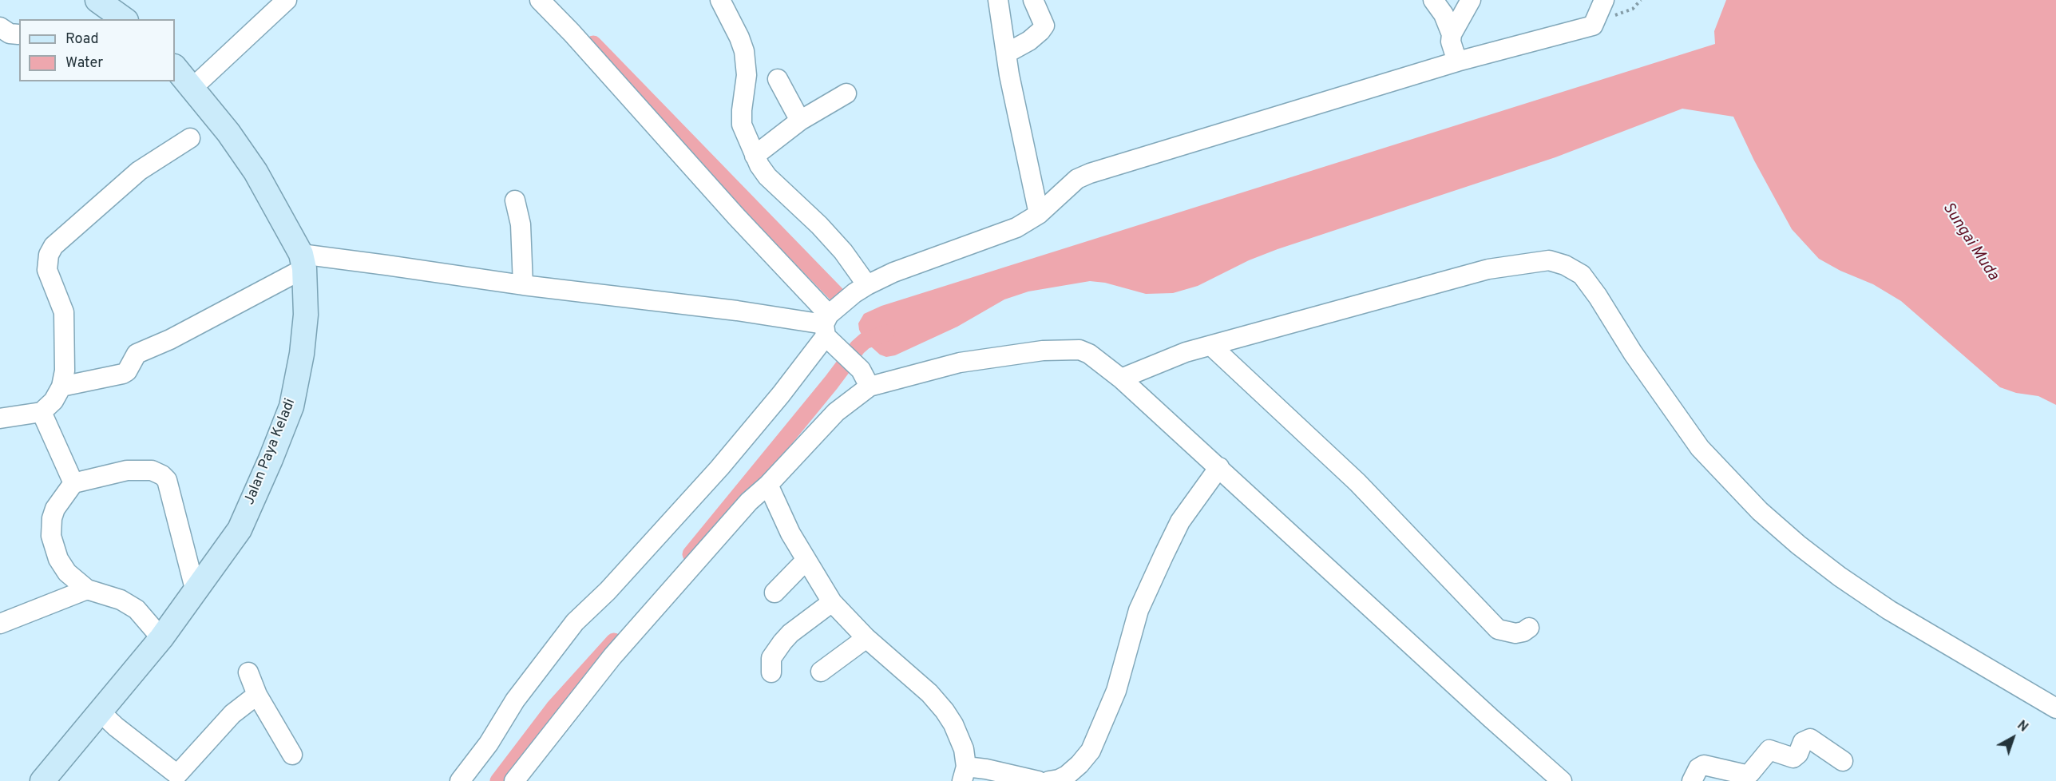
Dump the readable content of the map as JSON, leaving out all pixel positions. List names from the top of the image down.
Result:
{
  "streets": {
    "main road": ["Jalan Paya Keladi"]
  },
  "water": ["Sungai Muda"],
  "legend": ["Road", "Water"],
  "north": "top right"
}
